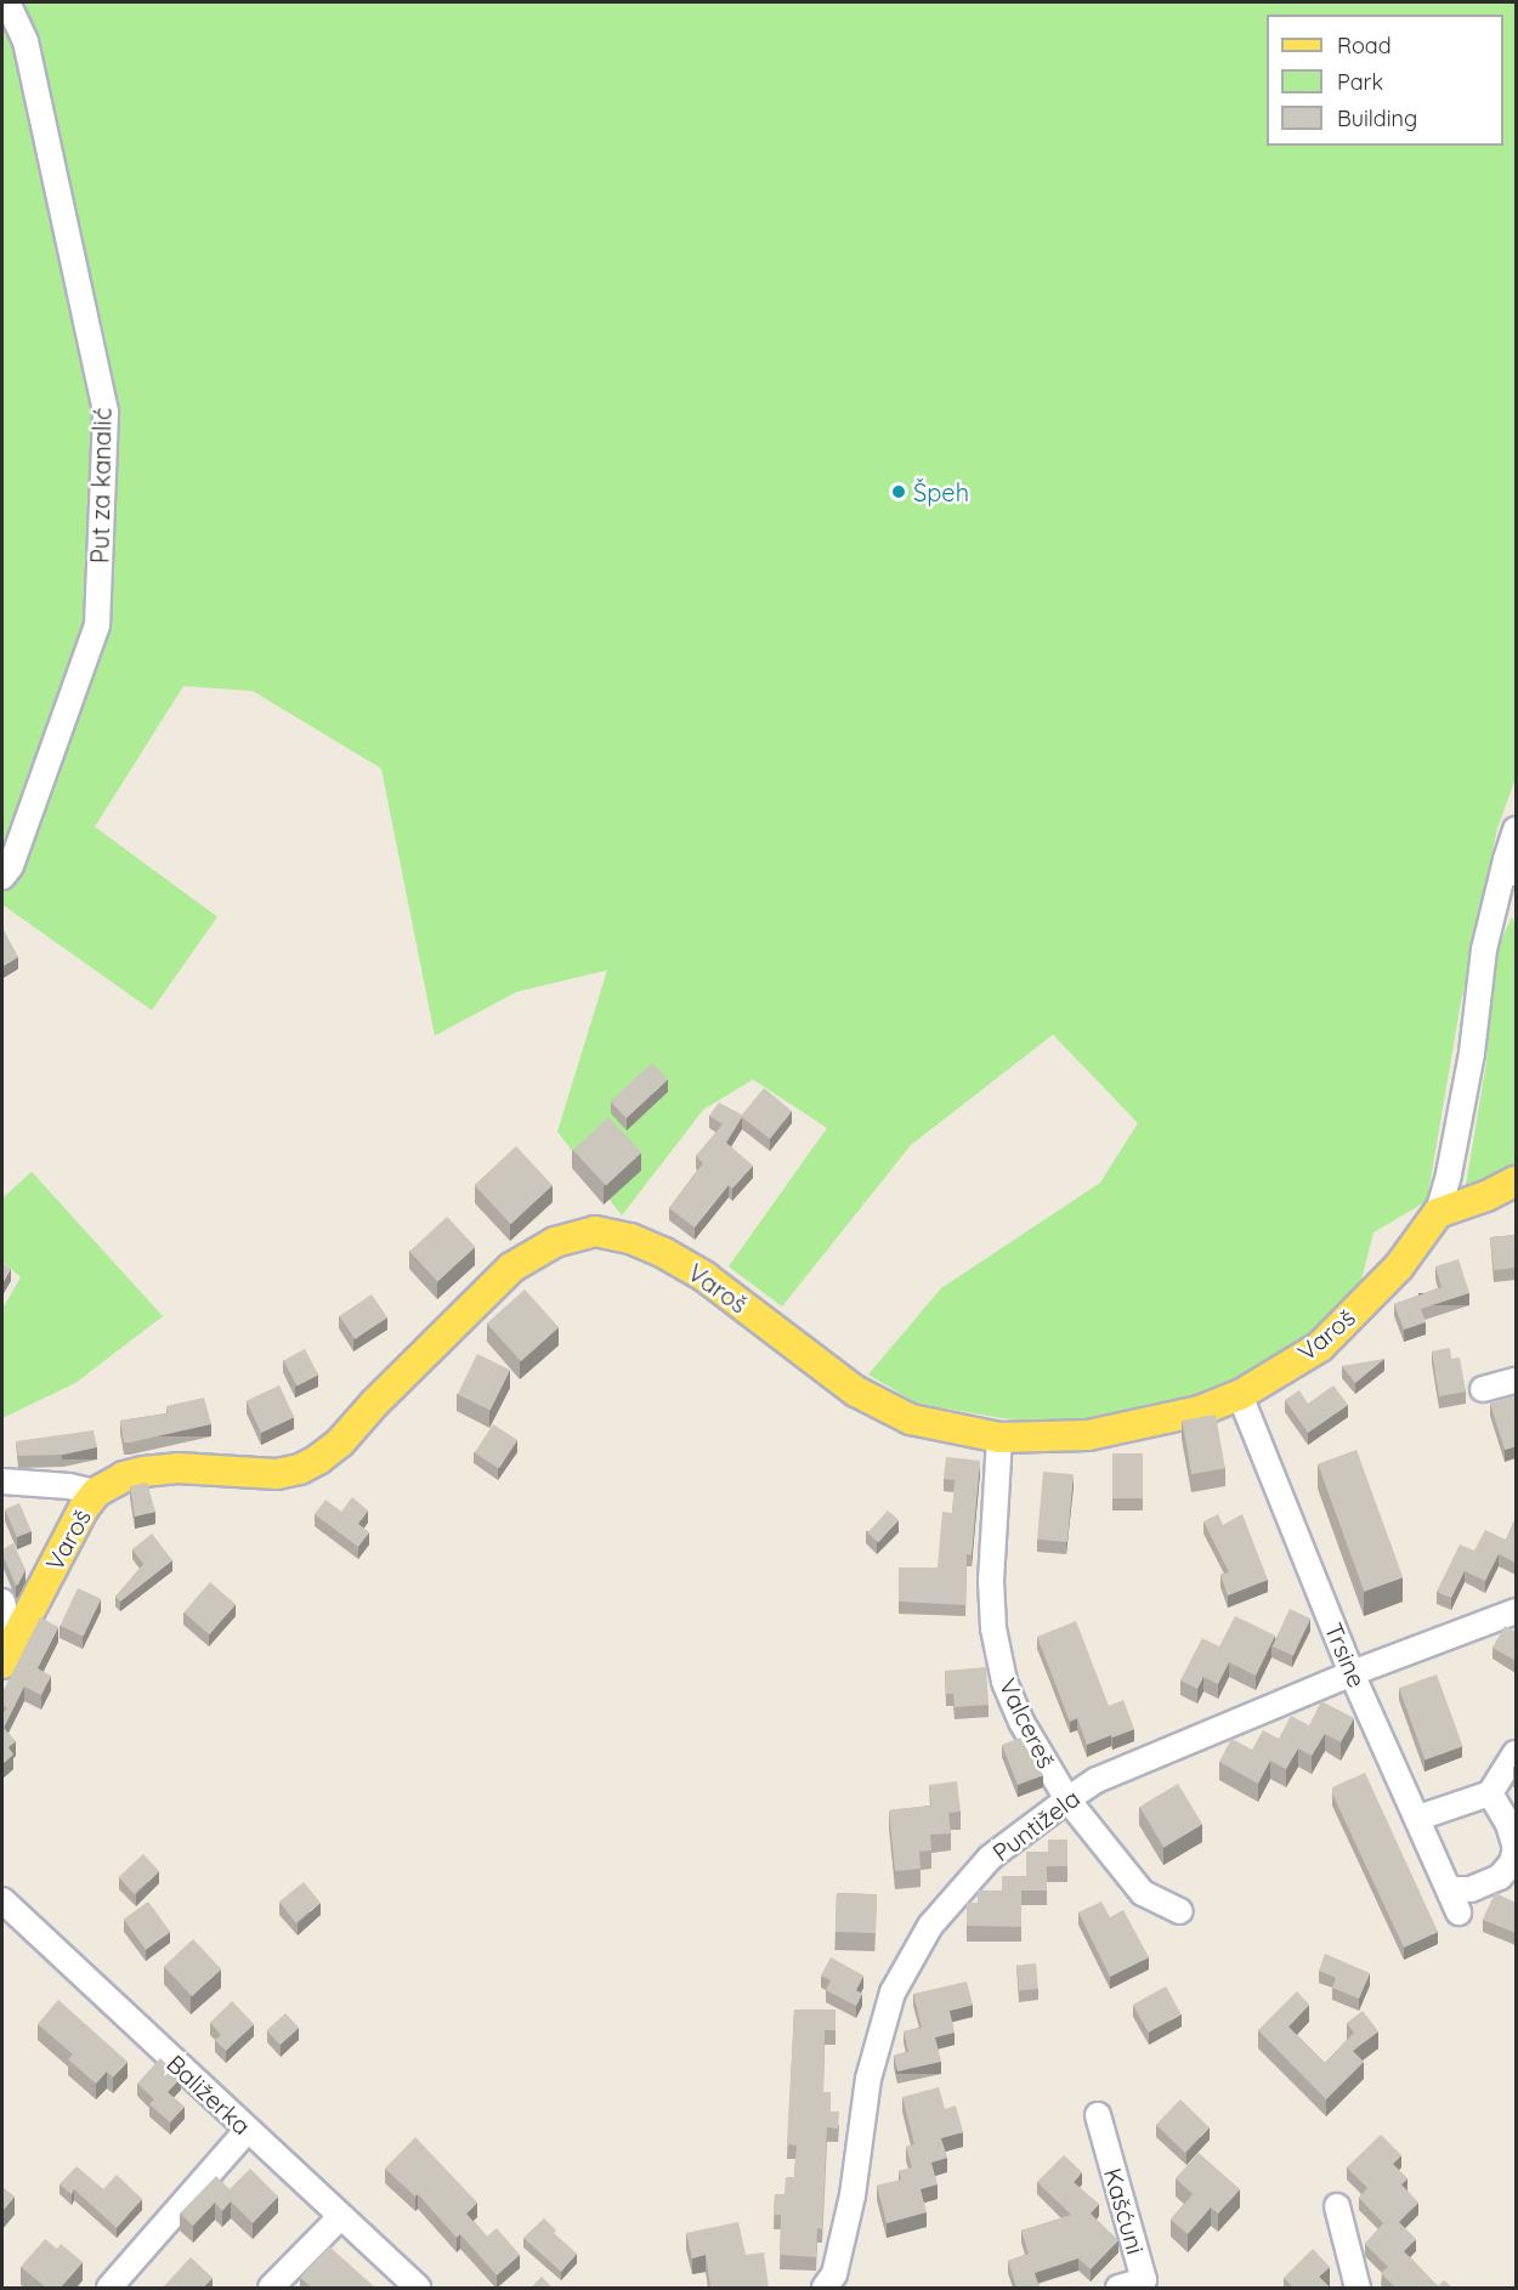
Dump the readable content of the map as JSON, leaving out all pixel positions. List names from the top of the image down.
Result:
{
  "streets": {
    "main road": ["Varoš"],
    "street": [
      "Put za kanalić",
      "Trsine",
      "Valcereš",
      "Puntižela",
      "Baližerka",
      "Kašćuni"
    ]
  },
  "crossings": [
    ["Varoš", "Trsine"],
    ["Varoš", "Valcereš"],
    ["Trsine", "Puntižela"],
    ["Valcereš", "Puntižela"]
  ],
  "places": ["Špeh"],
  "legend": ["Road", "Park", "Building"]
}
